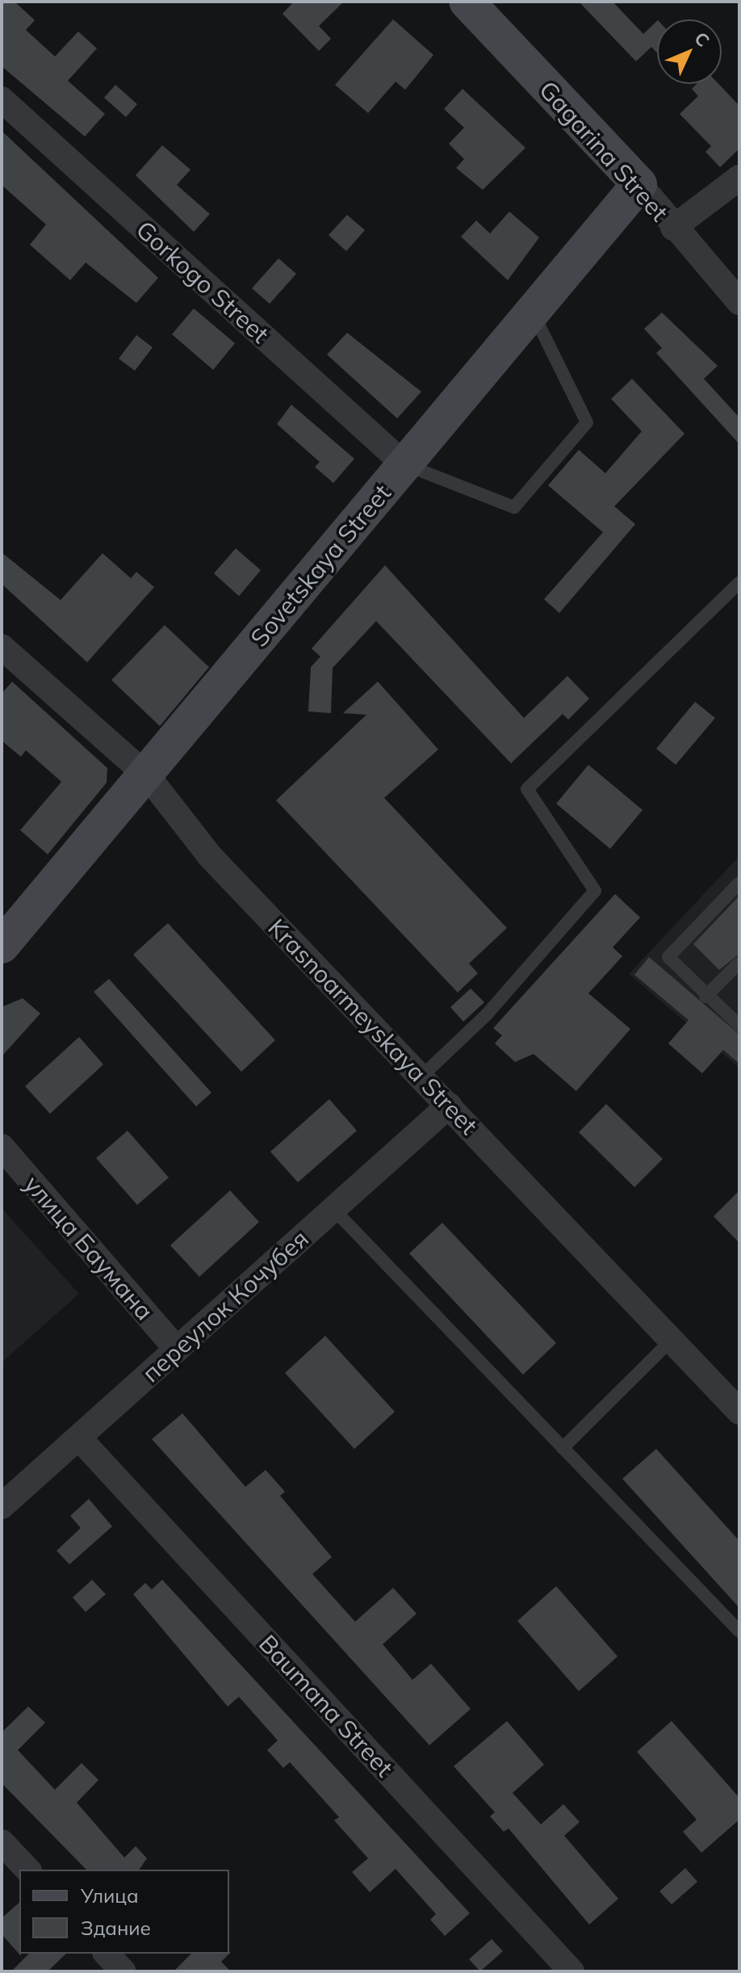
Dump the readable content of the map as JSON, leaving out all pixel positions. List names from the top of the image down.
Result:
{
  "streets": {
    "street": [
      "Gagarina Street",
      "Gorkogo Street",
      "Sovetskaya Street",
      "Krasnoarmeyskaya Street",
      "улица Баумана",
      "переулок Кочубея",
      "Baumana Street"
    ]
  },
  "crossings": [
    ["Gagarina Street", "Sovetskaya Street"],
    ["Gorkogo Street", "Sovetskaya Street"],
    ["Sovetskaya Street", "Krasnoarmeyskaya Street"],
    ["Krasnoarmeyskaya Street", "переулок Кочубея"],
    ["улица Баумана", "переулок Кочубея"],
    ["переулок Кочубея", "Baumana Street"]
  ],
  "legend": ["Улица", "Здание"],
  "north": "top right"
}
